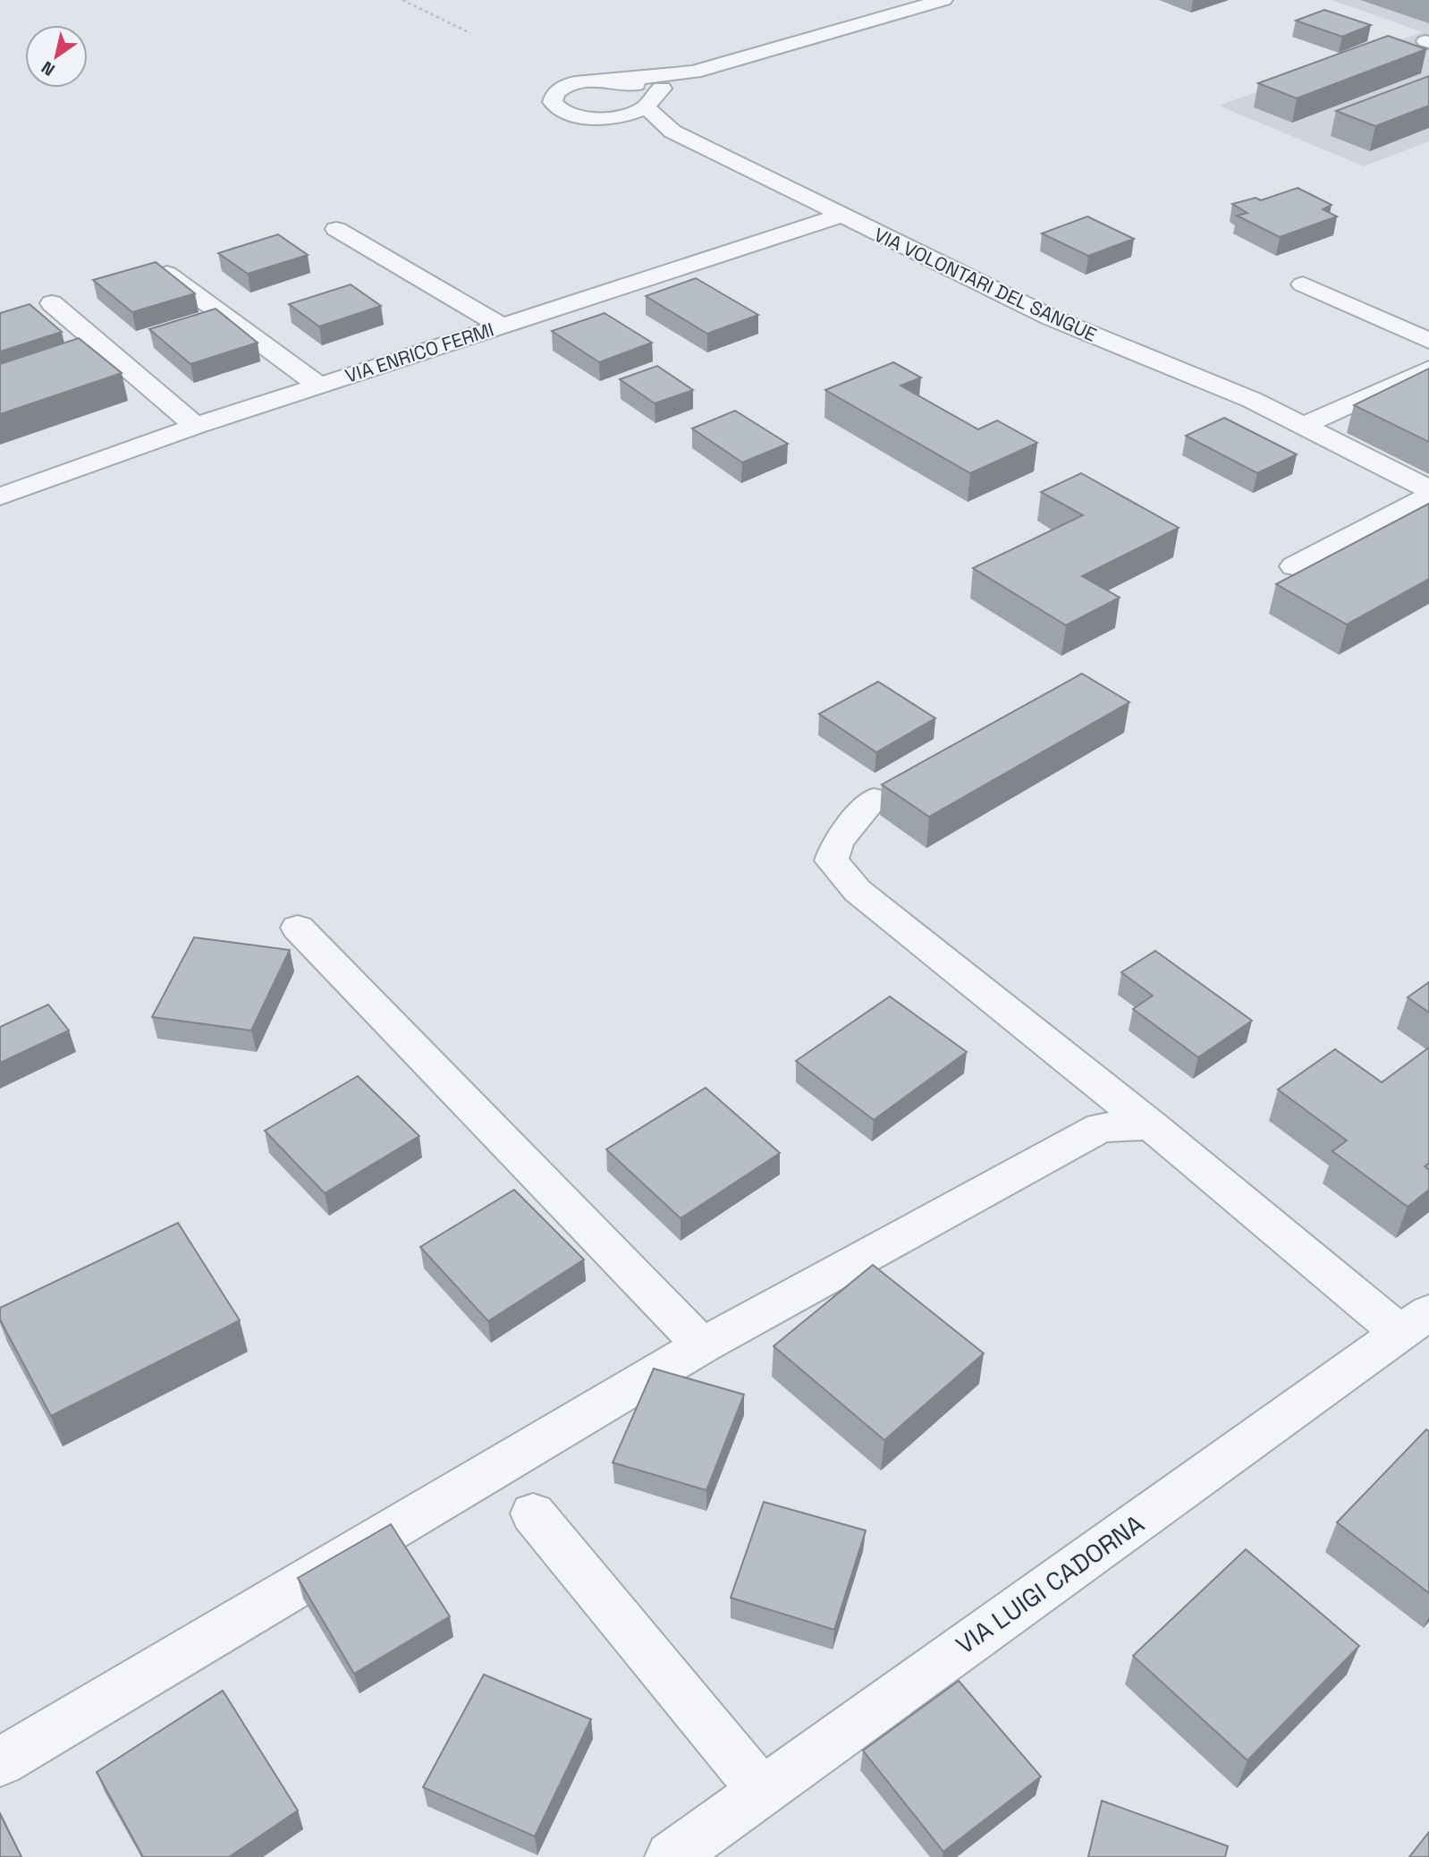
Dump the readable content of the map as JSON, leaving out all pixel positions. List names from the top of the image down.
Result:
{
  "streets": {
    "street": ["VIA VOLONTARI DEL SANGUE", "VIA ENRICO FERMI", "VIA LUIGI CADORNA"]
  },
  "crossings": [
    ["VIA VOLONTARI DEL SANGUE", "VIA ENRICO FERMI"]
  ],
  "north": "bottom left"
}
